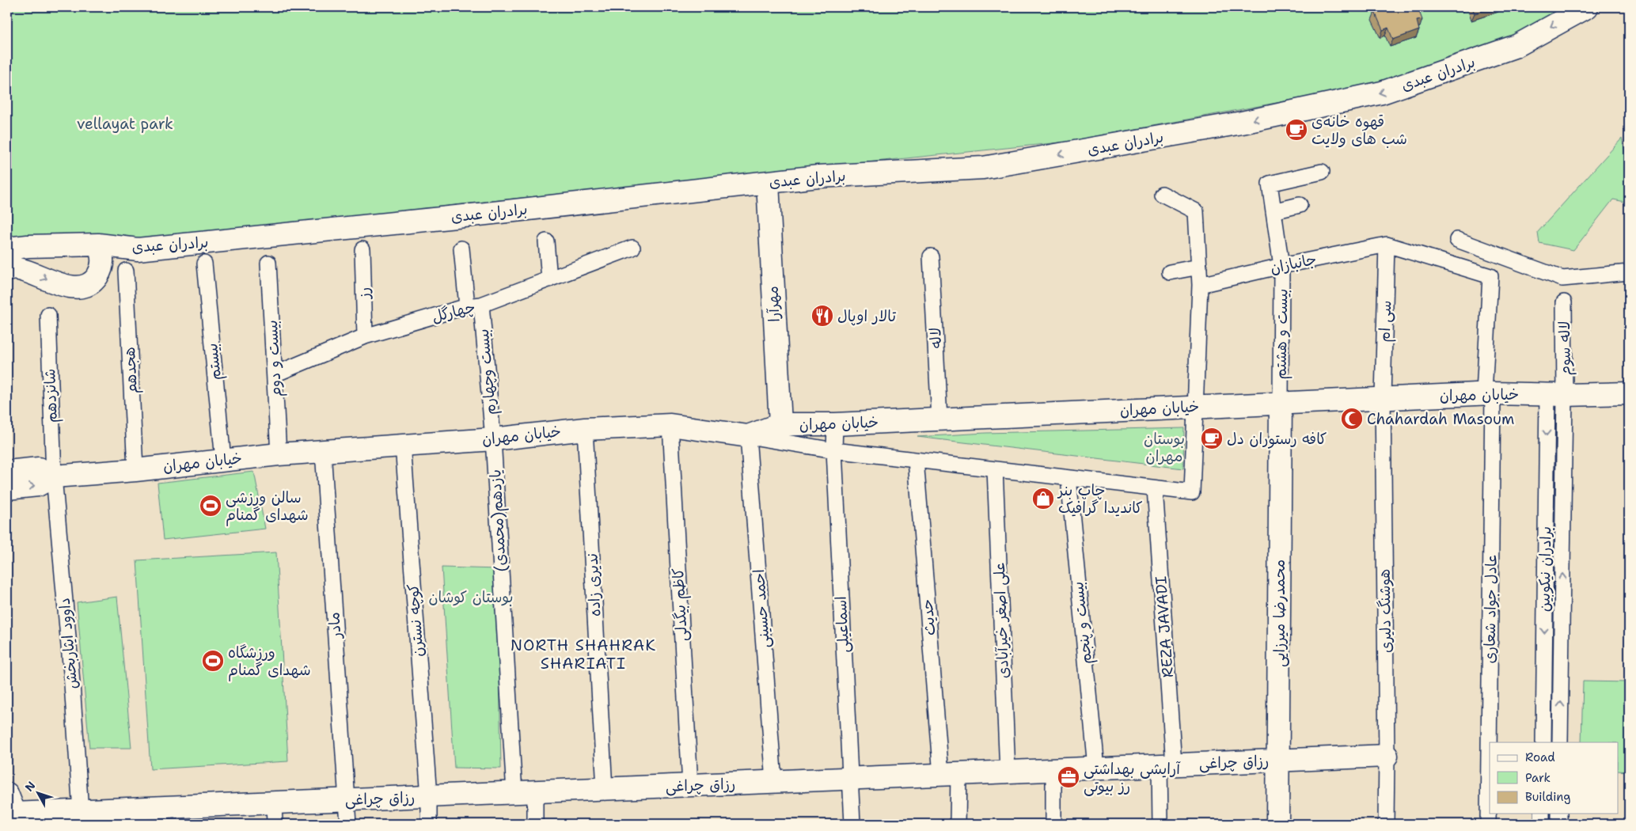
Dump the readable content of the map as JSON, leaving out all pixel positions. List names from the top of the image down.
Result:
{
  "streets": {
    "main road": [
      "برادران عبدی",
      "مهرآرا",
      "خیابان مهران",
      "محمدرضا میرزایی",
      "رزاق چراغی"
    ],
    "street": [
      "جانبازان",
      "رز",
      "چهارگل",
      "سی ام",
      "بیست و هشتم",
      "لاله",
      "لاله سوم",
      "بیست و دوم",
      "بیستم",
      "هجدهم",
      "بیست وچهارم",
      "شانزدهم",
      "یازدهم(محمدی)",
      "برادران نیکوبین",
      "ندیری زاده",
      "کاظم بیگدلی",
      "احمد حسینی",
      "عادل جواد شعاری",
      "هوشنگ دلیری",
      "حدیث",
      "کوچه نسترن",
      "علی اصغر خیرآبادی",
      "بیست و پنجم",
      "اسماعیلی",
      "مادر",
      "REZA JAVADI",
      "داوود ایثاربخش"
    ]
  },
  "crossings": [
    ["برادران عبدی", "مهرآرا"],
    ["جانبازان", "سی ام"],
    ["جانبازان", "بیست و هشتم"],
    ["جانبازان", "عادل جواد شعاری"],
    ["رز", "چهارگل"],
    ["مهرآرا", "خیابان مهران"],
    ["چهارگل", "بیست و دوم"],
    ["چهارگل", "بیست وچهارم"],
    ["سی ام", "خیابان مهران"],
    ["سی ام", "عادل جواد شعاری"],
    ["سی ام", "هوشنگ دلیری"],
    ["بیست و هشتم", "خیابان مهران"],
    ["بیست و هشتم", "محمدرضا میرزایی"],
    ["لاله", "خیابان مهران"],
    ["لاله سوم", "خیابان مهران"],
    ["لاله سوم", "برادران نیکوبین"],
    ["بیست و دوم", "خیابان مهران"],
    ["بیستم", "خیابان مهران"],
    ["هجدهم", "خیابان مهران"],
    ["بیست وچهارم", "خیابان مهران"],
    ["بیست وچهارم", "یازدهم(محمدی)"],
    ["خیابان مهران", "شانزدهم"],
    ["خیابان مهران", "یازدهم(محمدی)"],
    ["خیابان مهران", "برادران نیکوبین"],
    ["خیابان مهران", "ندیری زاده"],
    ["خیابان مهران", "کاظم بیگدلی"],
    ["خیابان مهران", "احمد حسینی"],
    ["خیابان مهران", "عادل جواد شعاری"],
    ["خیابان مهران", "هوشنگ دلیری"],
    ["خیابان مهران", "محمدرضا میرزایی"],
    ["خیابان مهران", "کوچه نسترن"],
    ["خیابان مهران", "اسماعیلی"],
    ["خیابان مهران", "مادر"],
    ["خیابان مهران", "داوود ایثاربخش"],
    ["شانزدهم", "داوود ایثاربخش"],
    ["یازدهم(محمدی)", "رزاق چراغی"],
    ["ندیری زاده", "رزاق چراغی"],
    ["کاظم بیگدلی", "رزاق چراغی"],
    ["احمد حسینی", "رزاق چراغی"],
    ["هوشنگ دلیری", "رزاق چراغی"],
    ["محمدرضا میرزایی", "رزاق چراغی"],
    ["حدیث", "رزاق چراغی"],
    ["کوچه نسترن", "رزاق چراغی"],
    ["علی اصغر خیرآبادی", "رزاق چراغی"],
    ["بیست و پنجم", "رزاق چراغی"],
    ["اسماعیلی", "رزاق چراغی"],
    ["مادر", "رزاق چراغی"],
    ["REZA JAVADI", "رزاق چراغی"],
    ["داوود ایثاربخش", "رزاق چراغی"]
  ],
  "one_way": ["برادران عبدی"],
  "districts": ["NORTH SHAHRAK SHARIATI"],
  "parks": ["vellayat park", "بوستان مهران", "بوستان کوشان"],
  "places": {
    "cafe": ["قهوه خانه‌ی شب های ولایت", "کافه رستوران دل"],
    "restaurant": ["تالار اوپال"],
    "mosque": ["Chahardah Masoum"],
    "shop": ["چاپ بنر کاندیدا گرافیک"],
    "sports": ["سالن ورزشی شهدای گمنام", "ورزشگاه شهدای گمنام"],
    "office": ["آرایشی بهداشتی رز بیوتی"]
  },
  "legend": ["Road", "Park", "Building"],
  "north": "top left"
}
